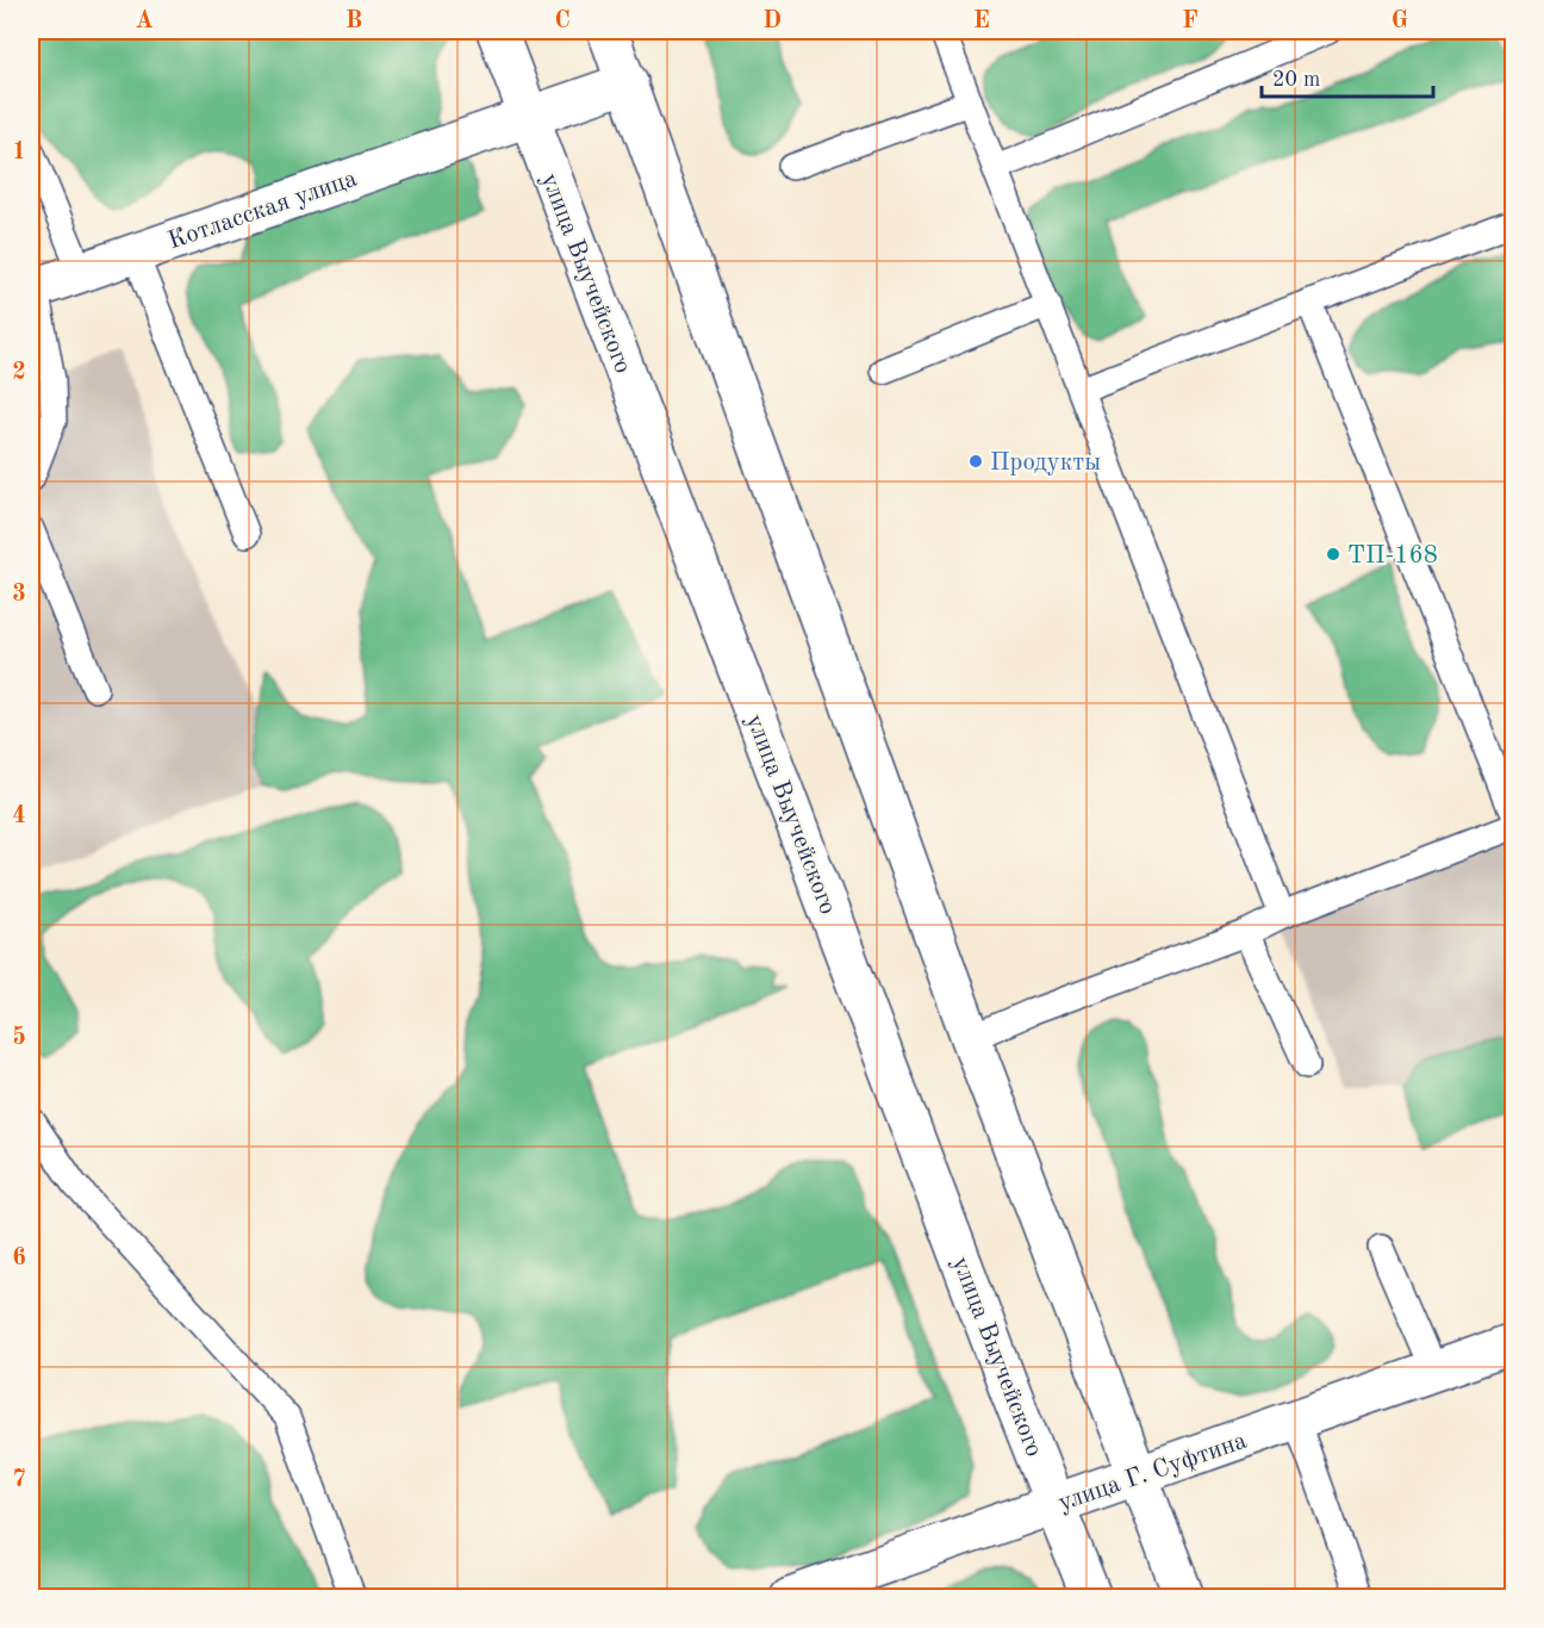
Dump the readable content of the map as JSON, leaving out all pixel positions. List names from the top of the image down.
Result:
{
  "streets": {
    "main road": ["Котласская улица", "улица Выучейского", "улица Г. Суфтина"]
  },
  "crossings": [
    ["Котласская улица", "улица Выучейского"],
    ["улица Выучейского", "улица Г. Суфтина"]
  ],
  "places": ["Продукты", "ТП-168"],
  "scale_bar": "20 m",
  "grid": {
    "columns": [
      "A",
      "B",
      "C",
      "D",
      "E",
      "F",
      "G"
    ],
    "rows": [
      "1",
      "2",
      "3",
      "4",
      "5",
      "6",
      "7"
    ]
  }
}
